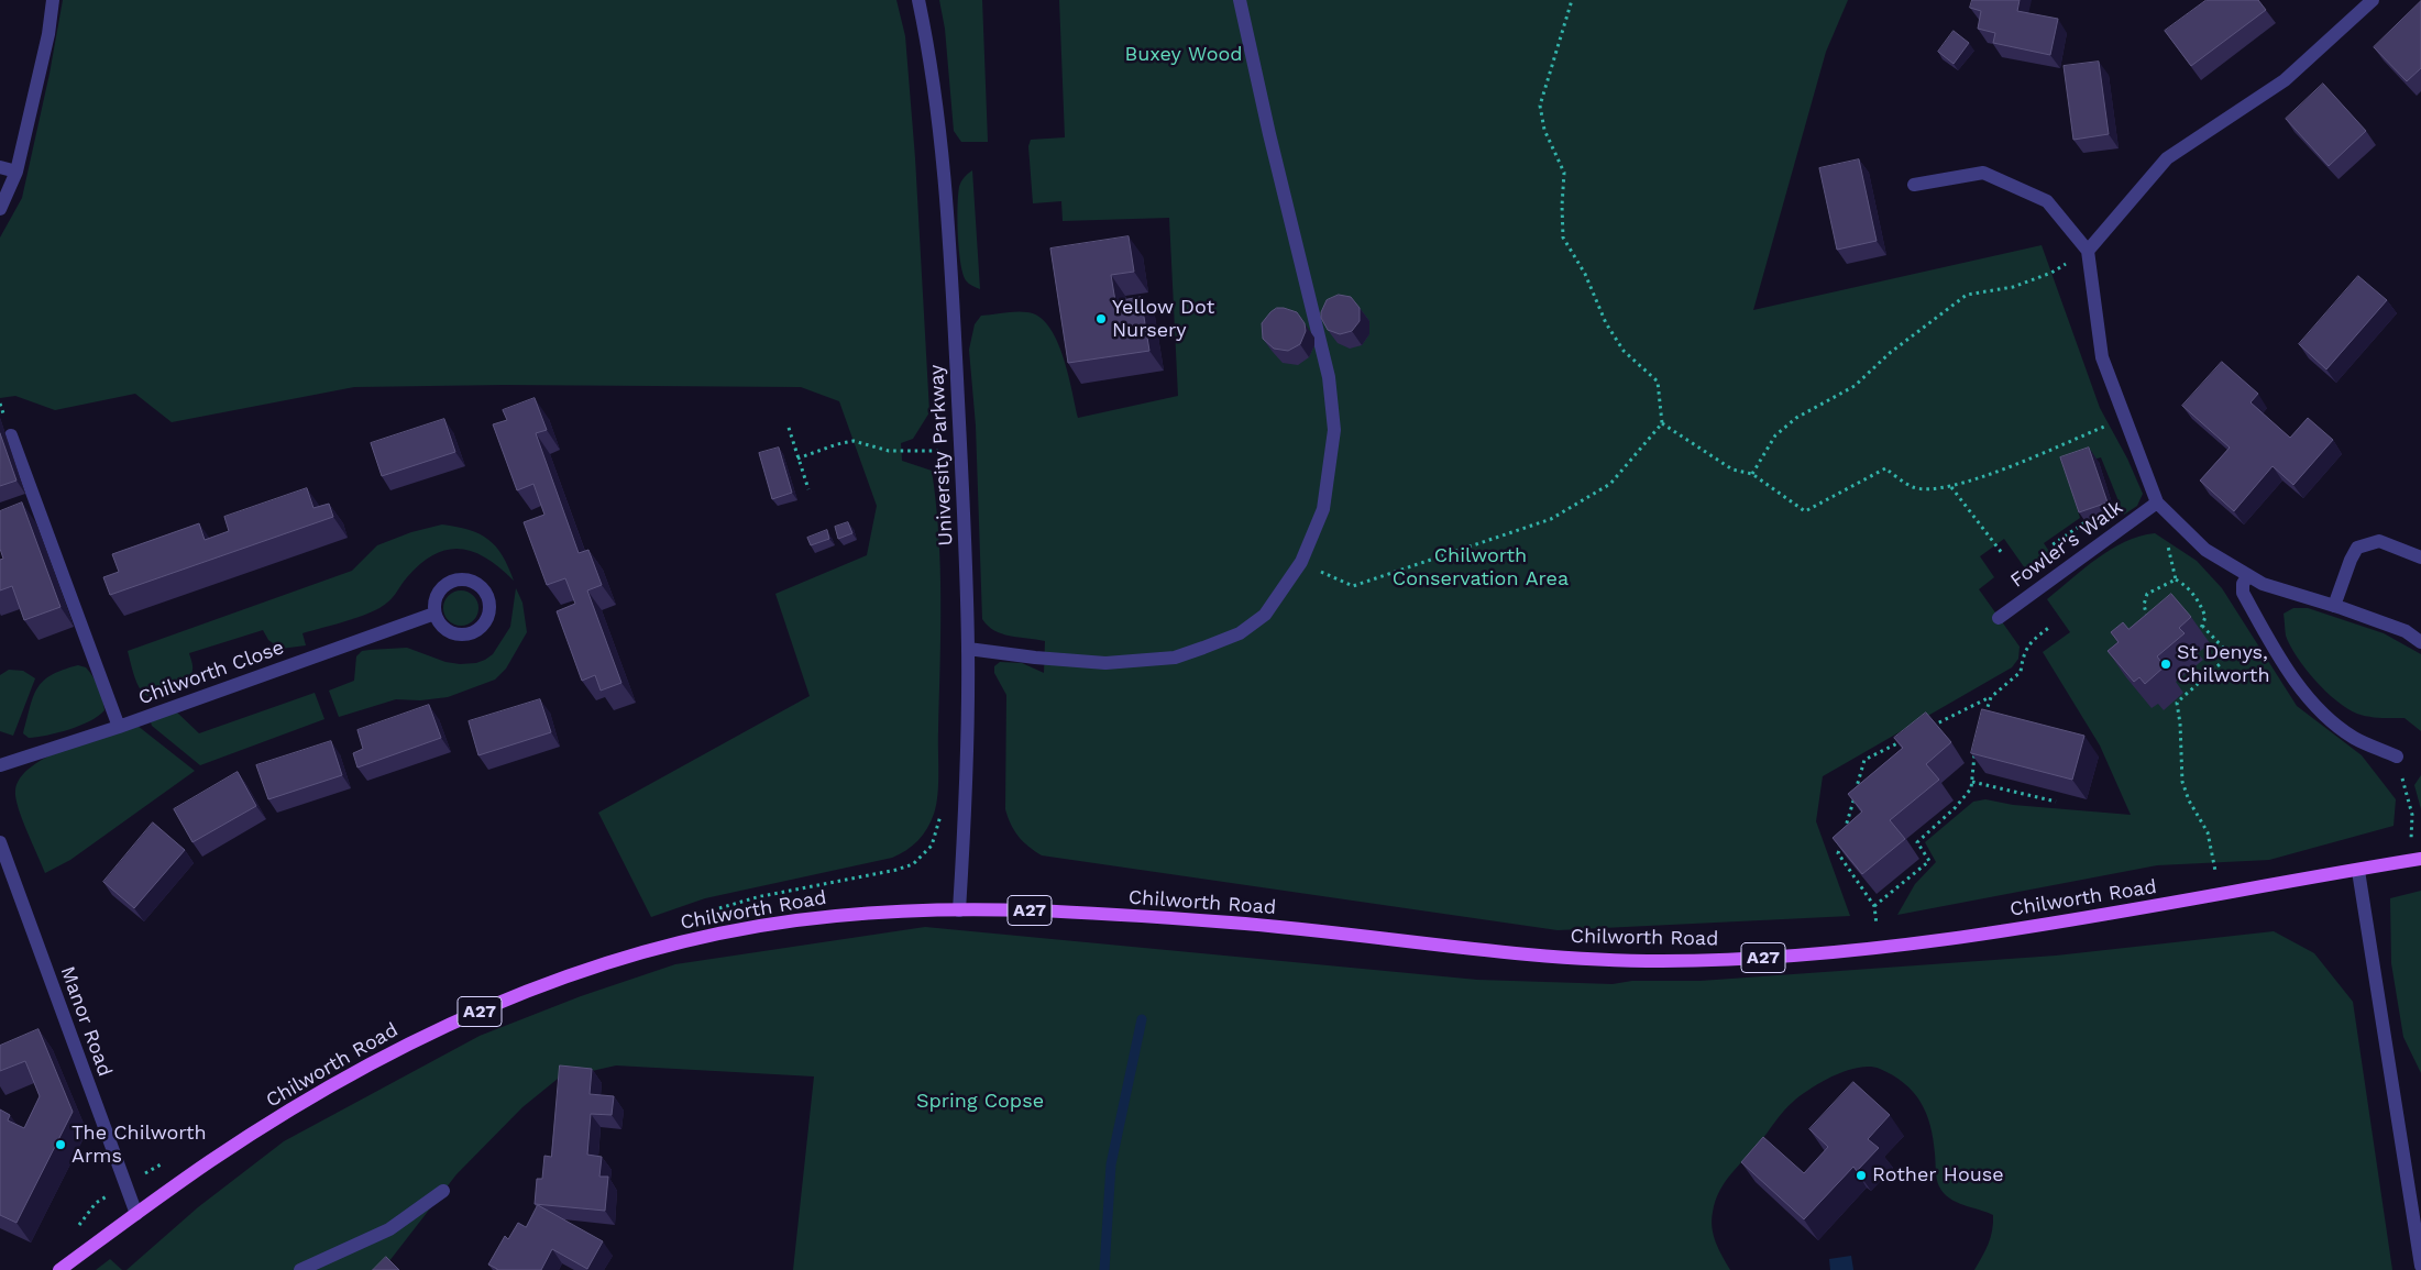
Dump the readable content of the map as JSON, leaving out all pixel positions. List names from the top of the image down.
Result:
{
  "streets": {
    "main road": ["Chilworth Road", "A27"],
    "street": [
      "University Parkway",
      "Fowler's Walk",
      "Chilworth Close",
      "Manor Road"
    ]
  },
  "crossings": [
    ["University Parkway", "Chilworth Road"],
    ["Chilworth Road", "Manor Road"]
  ],
  "parks": ["Buxey Wood", "Chilworth Conservation Area", "Spring Copse"],
  "places": [
    "Yellow Dot Nursery",
    "St Denys, Chilworth",
    "The Chilworth Arms",
    "Rother House"
  ]
}
